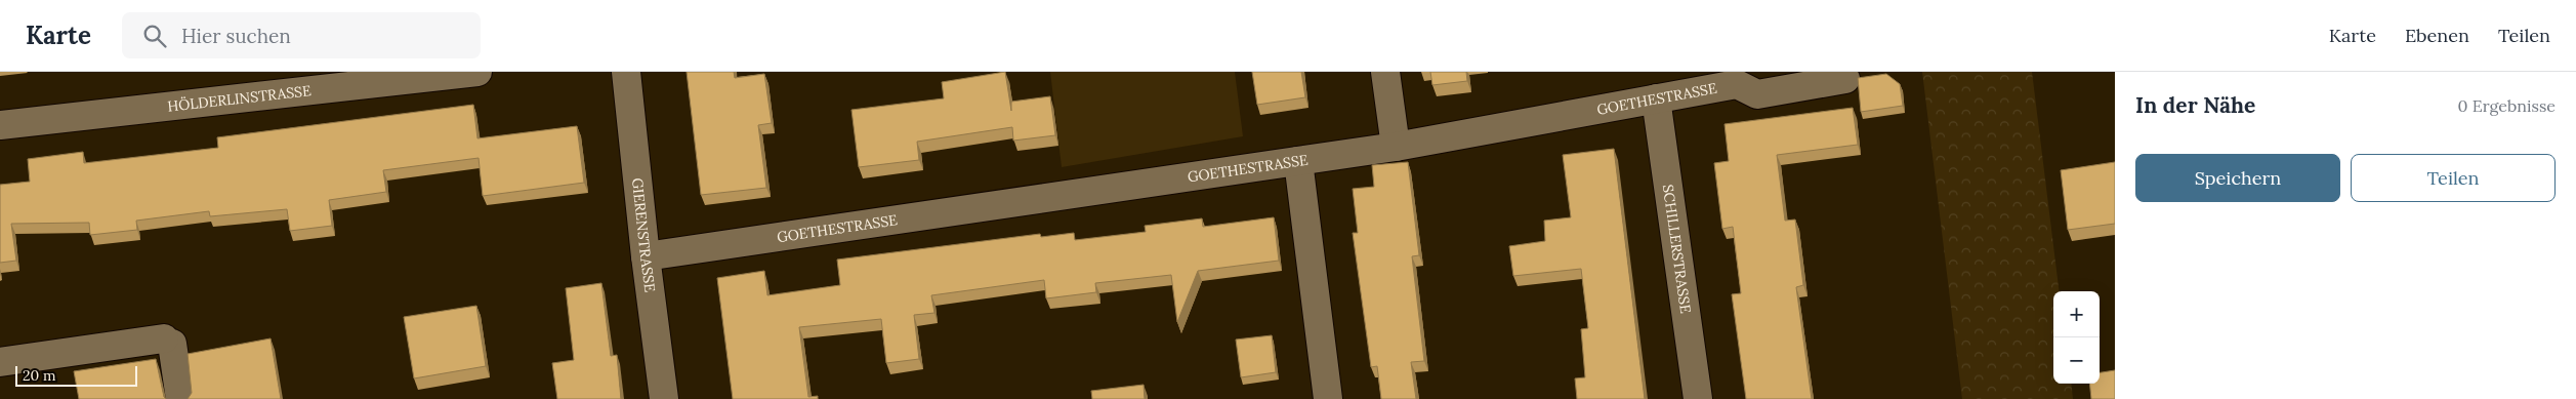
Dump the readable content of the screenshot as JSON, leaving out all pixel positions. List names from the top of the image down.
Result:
{
  "streets": {
    "street": [
      "HÖLDERLINSTRASSE",
      "GOETHESTRASSE",
      "GIERENSTRASSE",
      "SCHILLERSTRASSE"
    ]
  },
  "crossings": [
    ["GOETHESTRASSE", "GIERENSTRASSE"],
    ["GOETHESTRASSE", "SCHILLERSTRASSE"]
  ],
  "scale_bar": "20 m",
  "page": {
    "header": "Karte",
    "search": "Hier suchen",
    "nav": ["Karte", "Ebenen", "Teilen"],
    "heading": ["In der Nähe", "0 Ergebnisse"],
    "buttons": ["Speichern", "Teilen"],
    "map_buttons": ["+", "−"],
    "scale": "20 m"
  }
}
